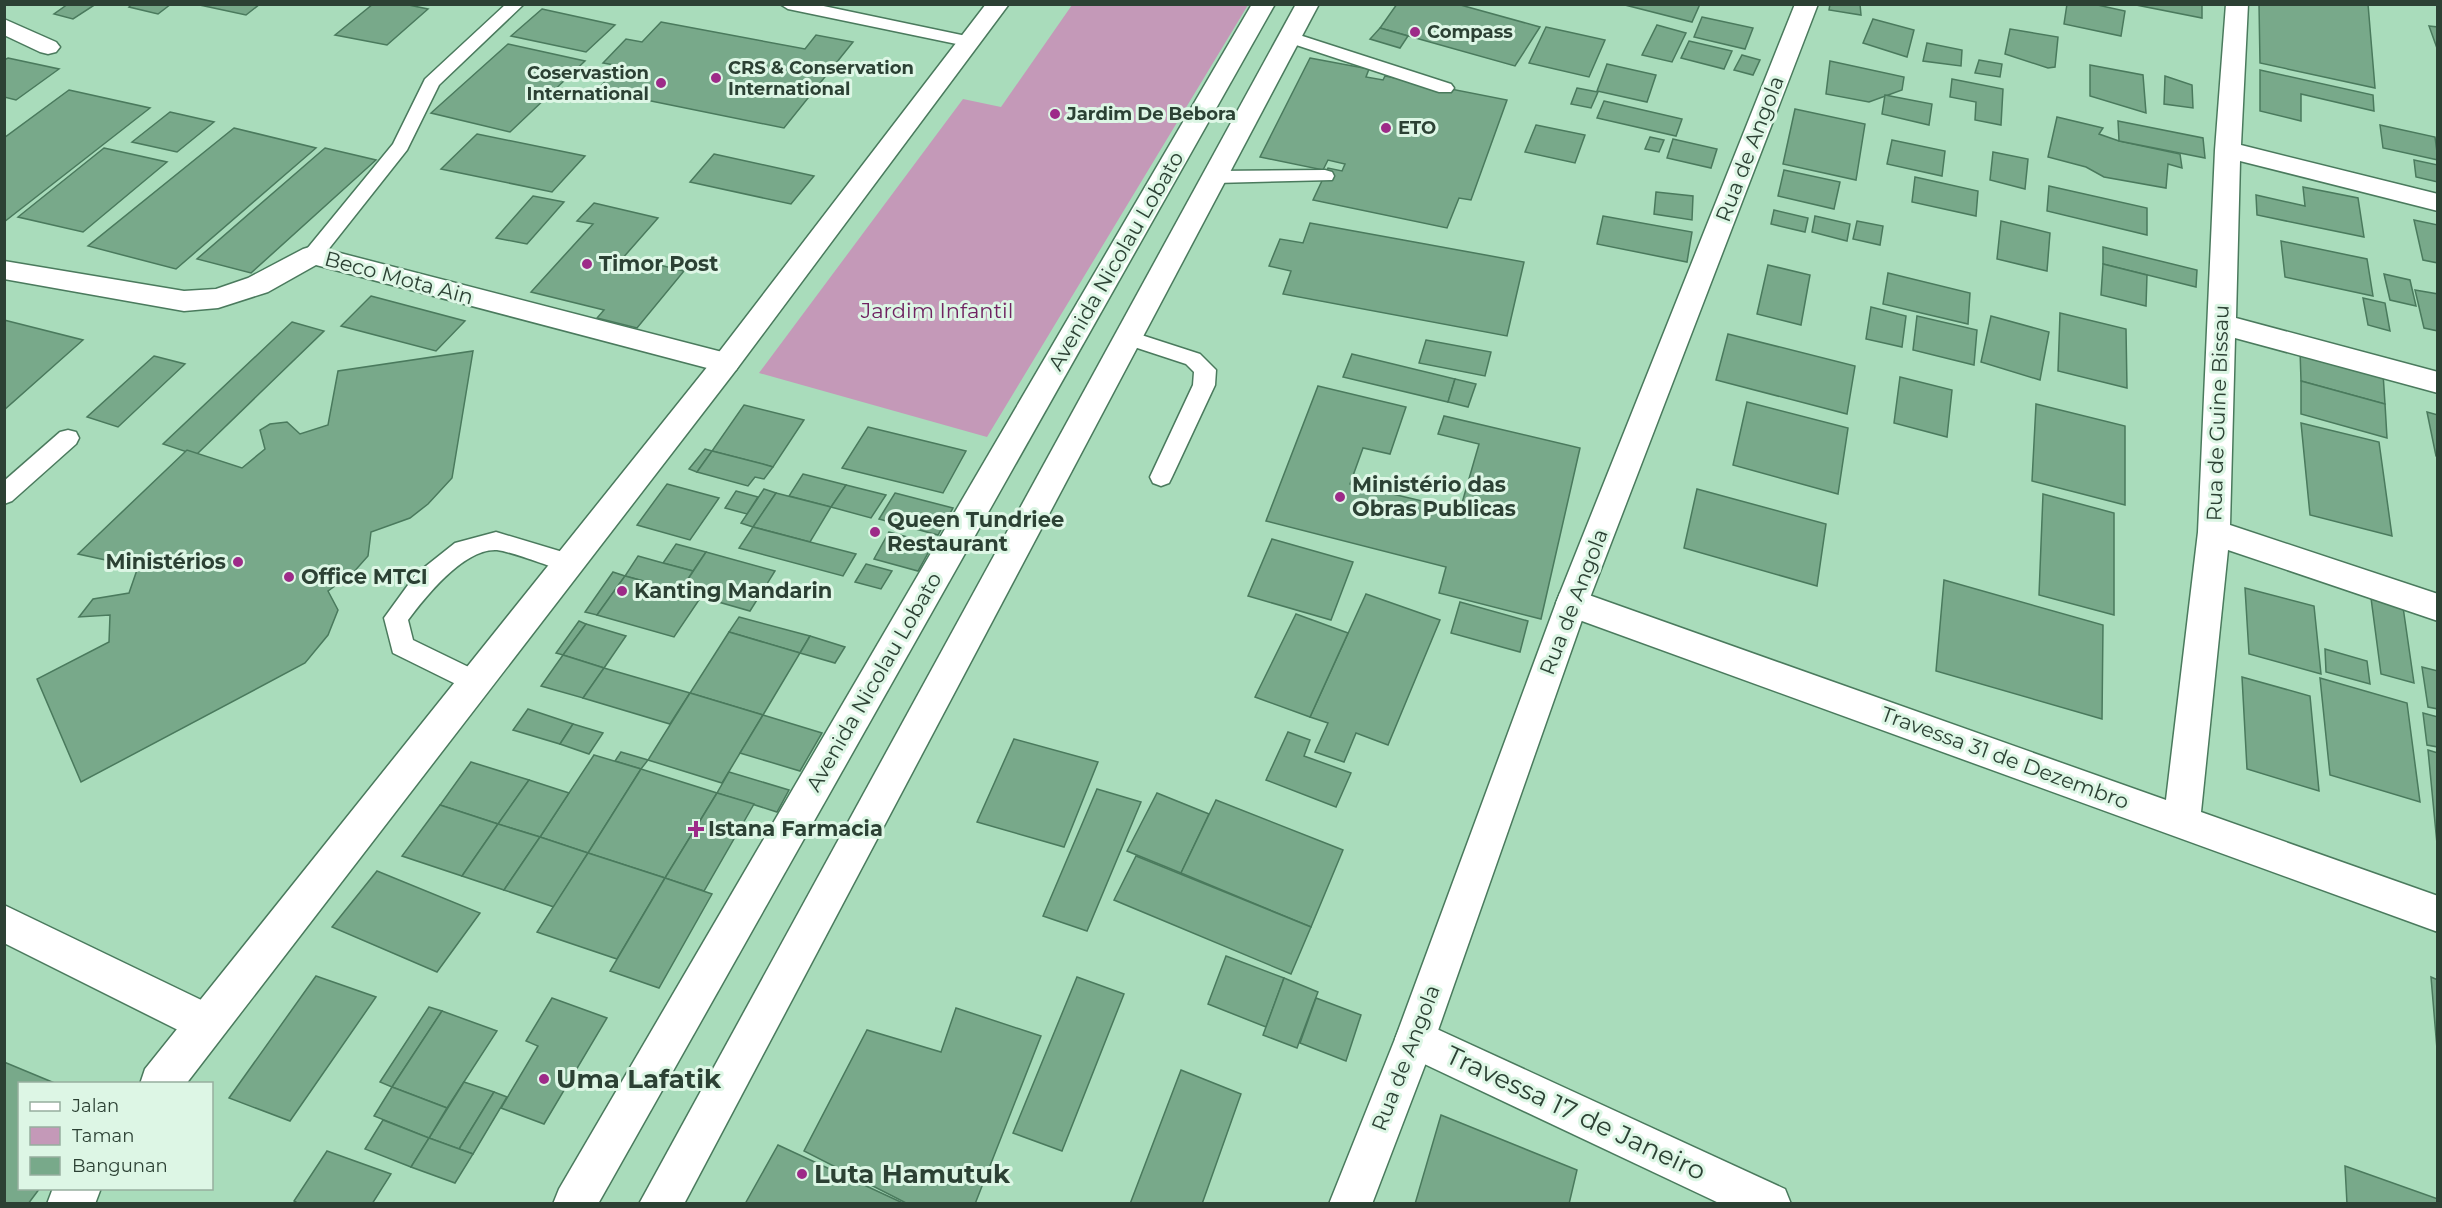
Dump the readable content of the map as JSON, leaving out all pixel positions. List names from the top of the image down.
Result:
{
  "streets": {
    "street": [
      "Rua de Angola",
      "Avenida Nicolau Lobato",
      "Beco Mota Ain",
      "Rua de Guine Bissau",
      "Travessa 31 de Dezembro",
      "Travessa 17 de Janeiro"
    ]
  },
  "crossings": [
    ["Rua de Angola", "Travessa 31 de Dezembro"],
    ["Rua de Angola", "Travessa 17 de Janeiro"],
    ["Rua de Guine Bissau", "Travessa 31 de Dezembro"]
  ],
  "parks": ["Jardim Infantil"],
  "places": {
    "other": [
      "Compass",
      "CRS & Conservation International",
      "Coservastion International",
      "Jardim De Bebora",
      "ETO",
      "Timor Post",
      "Ministério das Obras Publicas",
      "Queen Tundriee Restaurant",
      "Ministérios",
      "Office MTCI",
      "Kanting Mandarin",
      "Uma Lafatik",
      "Luta Hamutuk"
    ],
    "health": ["Istana Farmacia"]
  },
  "legend": ["Jalan", "Taman", "Bangunan"]
}
